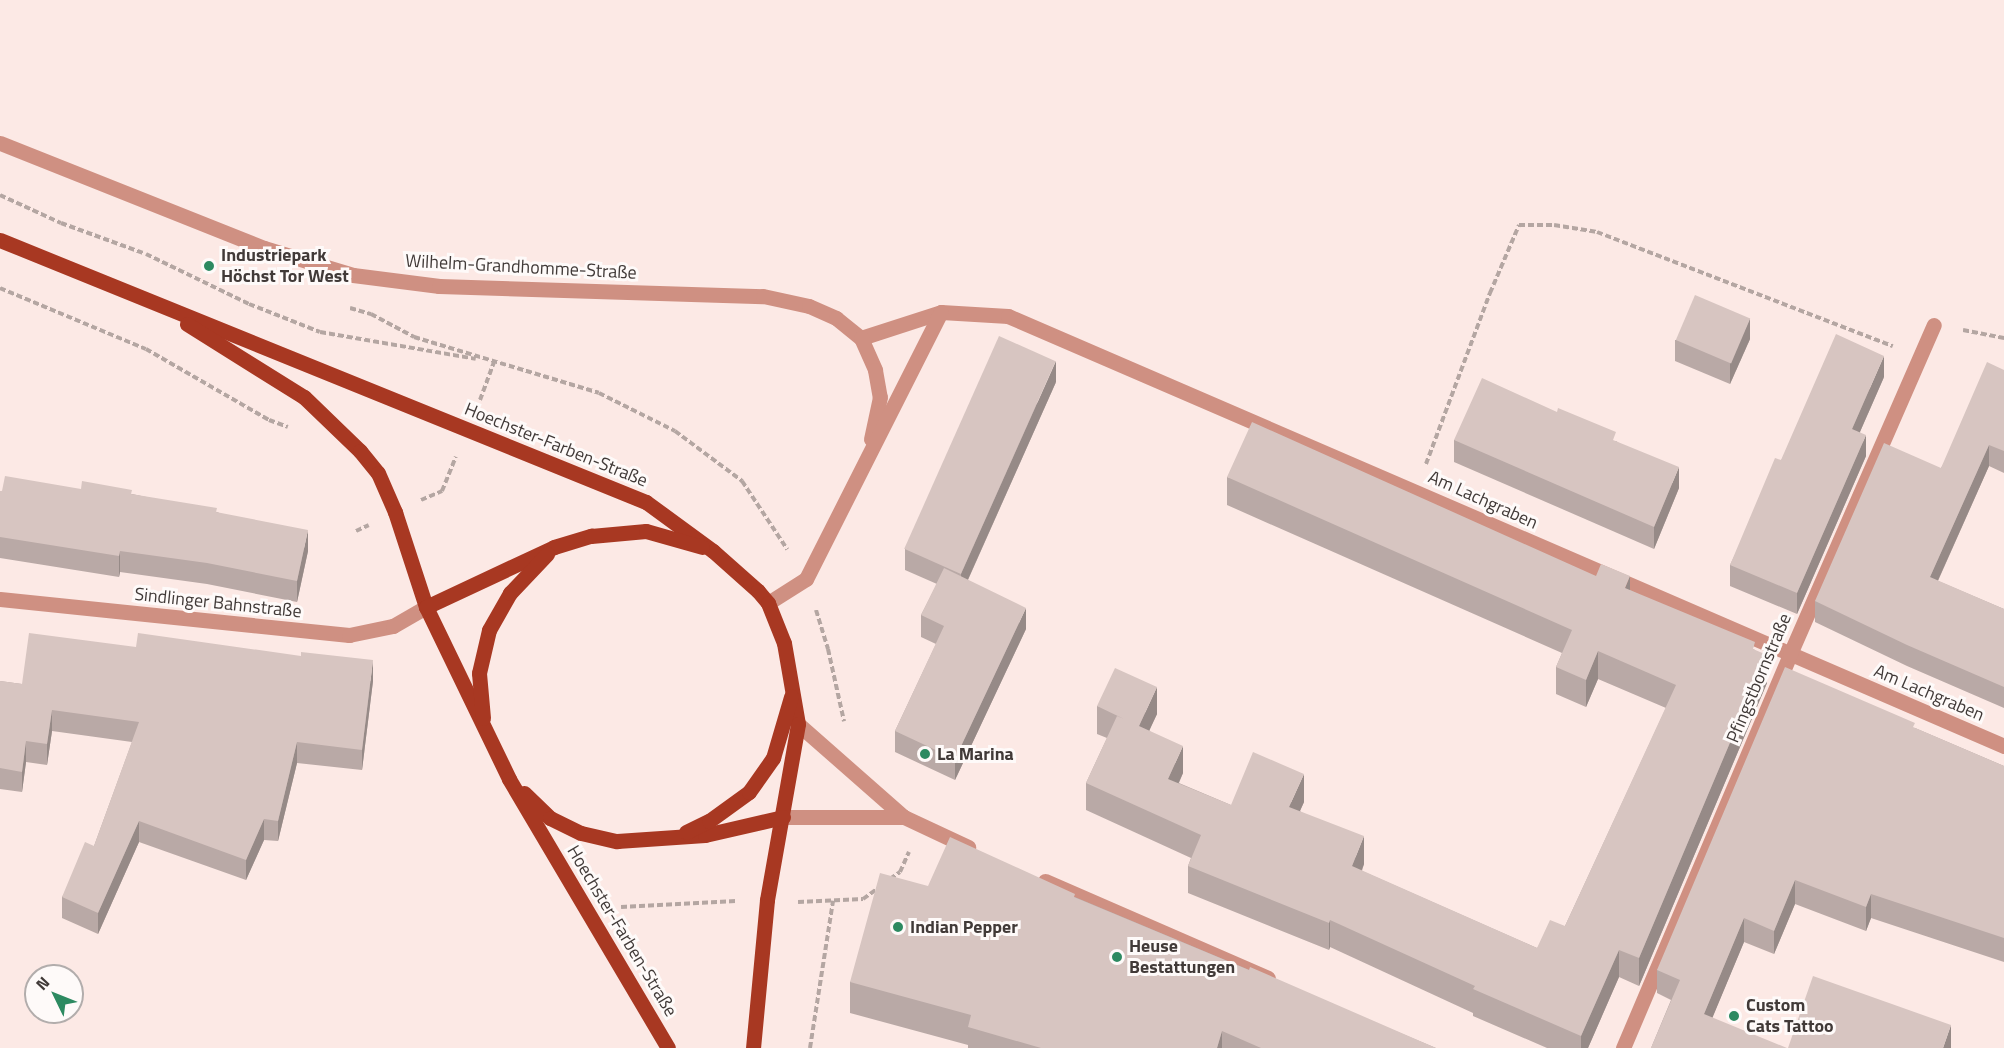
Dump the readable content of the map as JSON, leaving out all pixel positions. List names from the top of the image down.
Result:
{
  "streets": {
    "main road": ["Hoechster-Farben-Straße"],
    "street": [
      "Wilhelm-Grandhomme-Straße",
      "Am Lachgraben",
      "Sindlinger Bahnstraße",
      "Pfingstbornstraße"
    ]
  },
  "crossings": [
    ["Hoechster-Farben-Straße", "Sindlinger Bahnstraße"],
    ["Am Lachgraben", "Pfingstbornstraße"]
  ],
  "places": [
    "Industriepark Höchst Tor West",
    "La Marina",
    "Indian Pepper",
    "Heuse Bestattungen",
    "Custom Cats Tattoo"
  ],
  "north": "top left"
}
